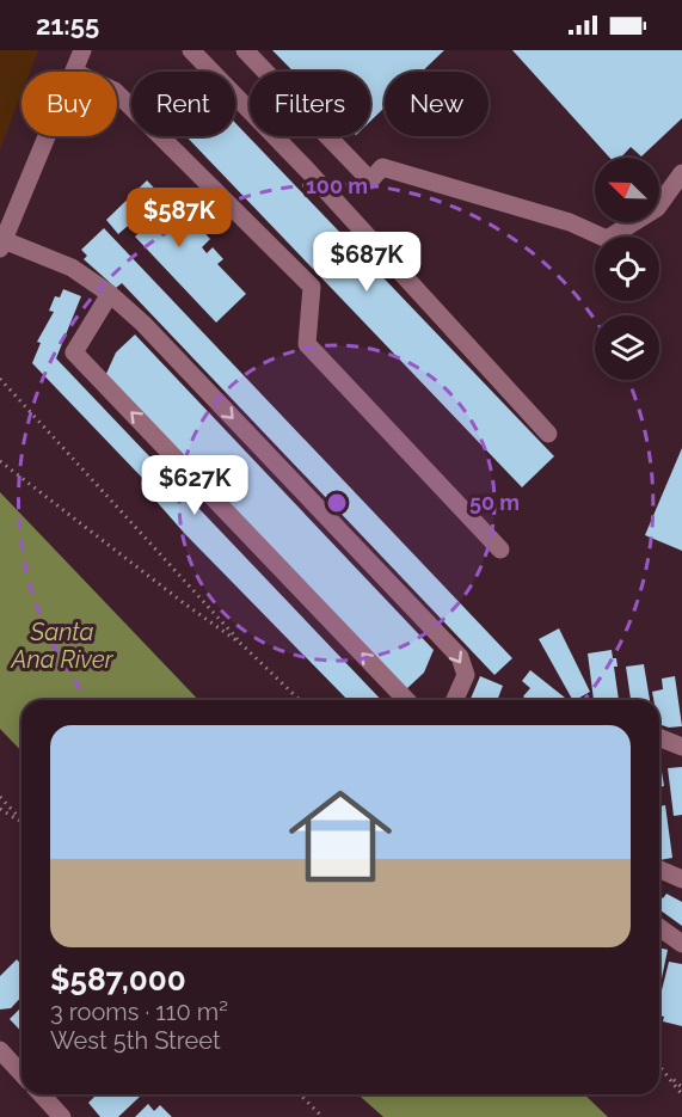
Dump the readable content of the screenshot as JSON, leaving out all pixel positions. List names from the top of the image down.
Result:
{
  "water": ["Santa Ana River"],
  "north": "top left",
  "page": {
    "status": "21:55",
    "chip": [
      "Buy",
      "Rent",
      "Filters",
      "New"
    ],
    "price": ["$587K", "$687K", "$627K"],
    "list": [
      {
        "name": "$587,000",
        "note": "3 rooms · 110 m² · West 5th Street"
      }
    ]
  },
  "rings": ["100 m", "50 m"]
}
